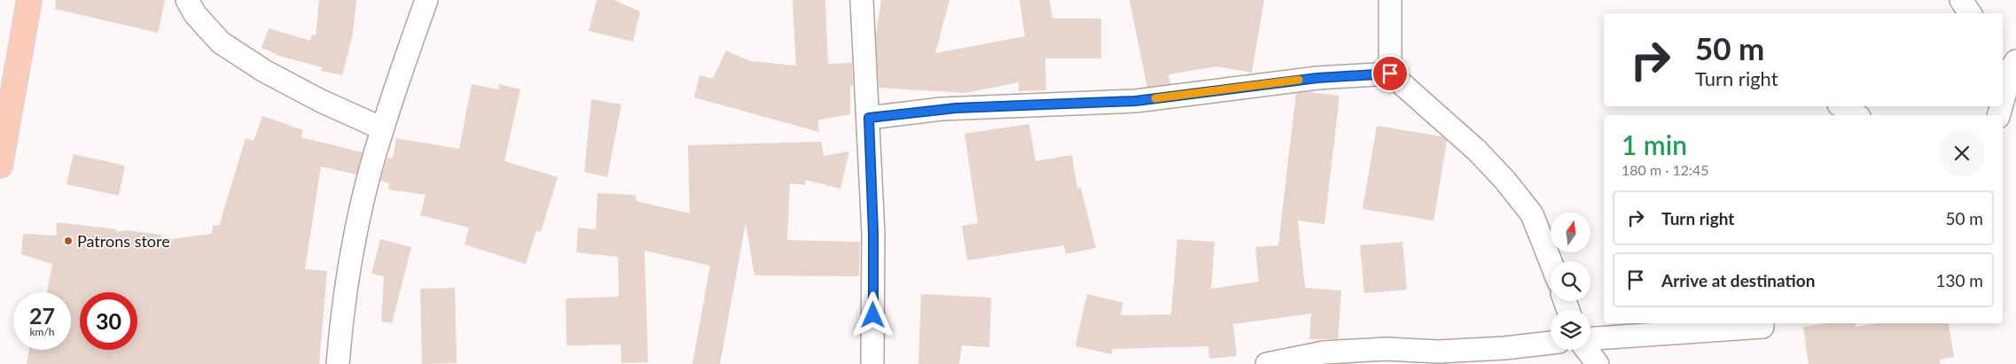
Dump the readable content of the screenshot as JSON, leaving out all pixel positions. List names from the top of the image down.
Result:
{
  "places": ["Patrons store"],
  "north": "top",
  "page": {
    "turn": ["50 m", "Turn right"],
    "heading": ["1 min", "180 m · 12:45"],
    "list": [
      {
        "name": "Turn right",
        "value": "50 m"
      },
      {
        "name": "Arrive at destination",
        "value": "130 m"
      }
    ],
    "speed": "27 km/h",
    "limit": "30"
  }
}
